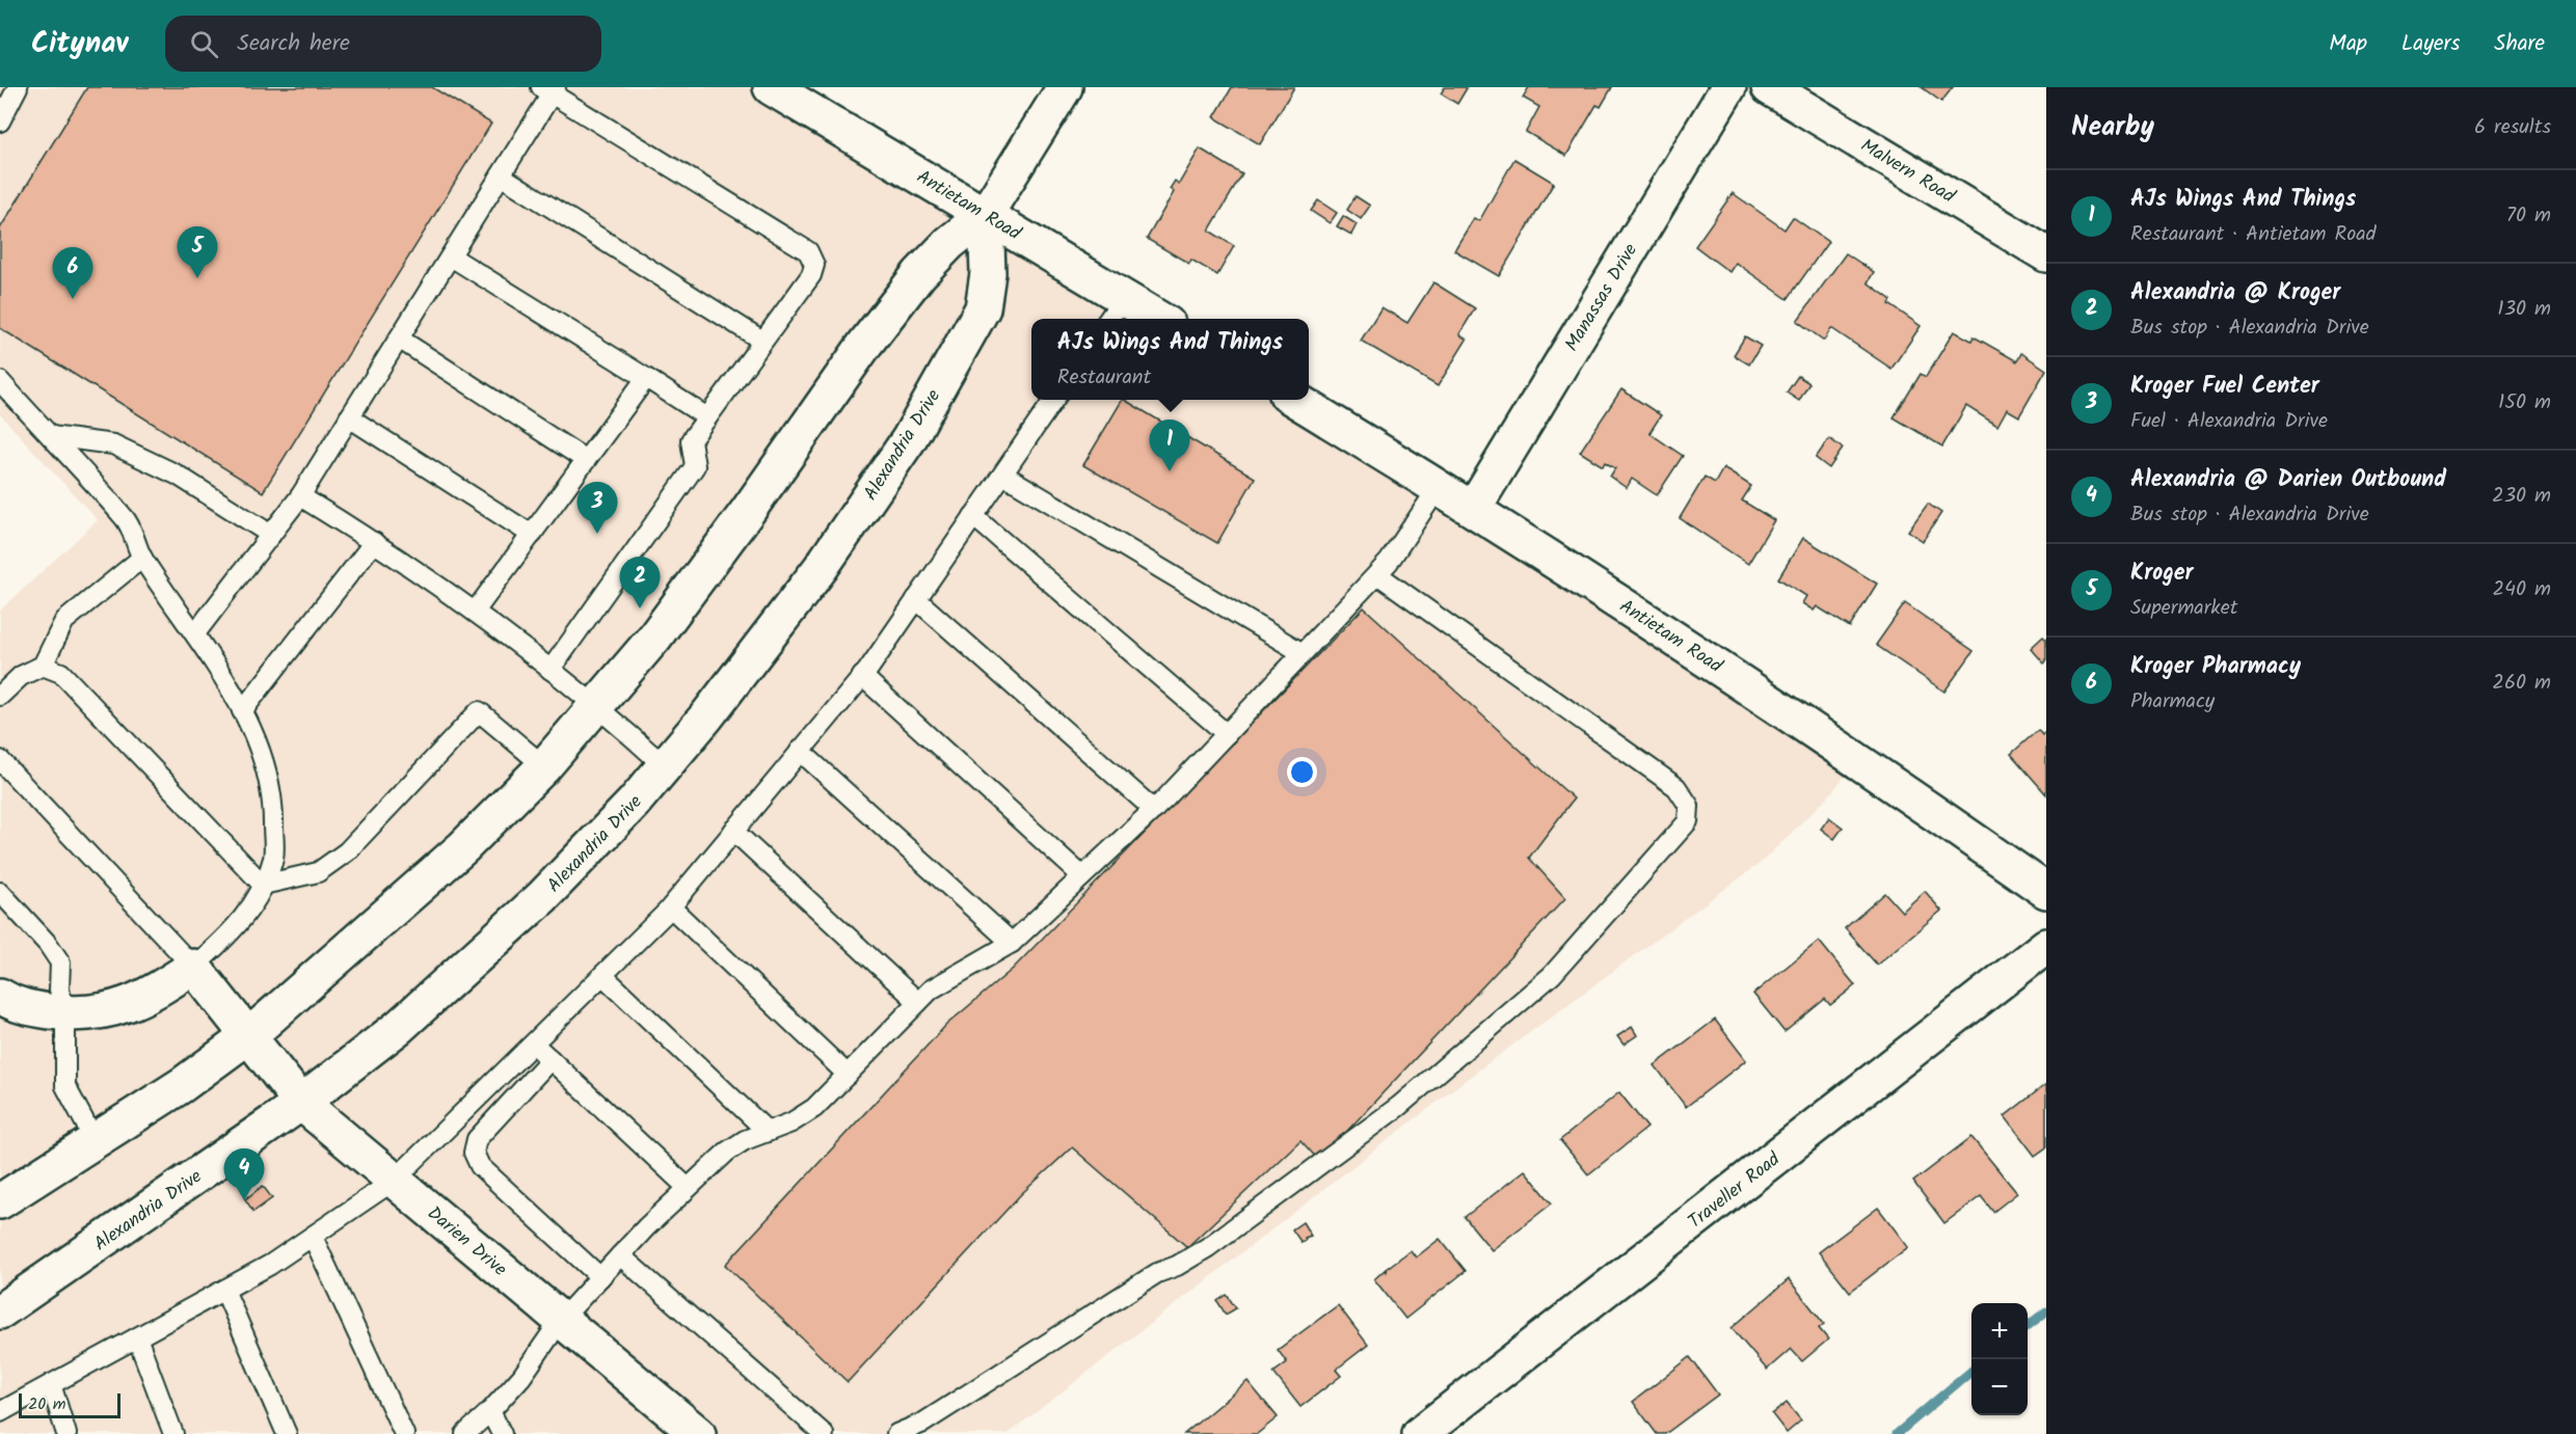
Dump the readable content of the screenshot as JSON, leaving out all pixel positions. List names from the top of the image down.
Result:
{
  "streets": {
    "street": [
      "Malvern Road",
      "Antietam Road",
      "Manassas Drive",
      "Alexandria Drive",
      "Traveller Road",
      "Darien Drive"
    ]
  },
  "crossings": [
    ["Antietam Road", "Manassas Drive"],
    ["Antietam Road", "Alexandria Drive"],
    ["Alexandria Drive", "Darien Drive"]
  ],
  "scale_bar": "20 m",
  "page": {
    "header": "Citynav",
    "search": "Search here",
    "nav": ["Map", "Layers", "Share"],
    "heading": ["Nearby", "6 results"],
    "list": [
      {
        "mark": "1",
        "name": "AJs Wings And Things",
        "note": "Restaurant · Antietam Road",
        "value": "70 m"
      },
      {
        "mark": "2",
        "name": "Alexandria @ Kroger",
        "note": "Bus stop · Alexandria Drive",
        "value": "130 m"
      },
      {
        "mark": "3",
        "name": "Kroger Fuel Center",
        "note": "Fuel · Alexandria Drive",
        "value": "150 m"
      },
      {
        "mark": "4",
        "name": "Alexandria @ Darien Outbound",
        "note": "Bus stop · Alexandria Drive",
        "value": "230 m"
      },
      {
        "mark": "5",
        "name": "Kroger",
        "note": "Supermarket",
        "value": "240 m"
      },
      {
        "mark": "6",
        "name": "Kroger Pharmacy",
        "note": "Pharmacy",
        "value": "260 m"
      }
    ],
    "pins": [
      "5",
      "6",
      "1",
      "3",
      "2",
      "4"
    ],
    "popup": ["AJs Wings And Things", "Restaurant"],
    "map_buttons": ["+", "−"],
    "scale": "20 m"
  }
}
